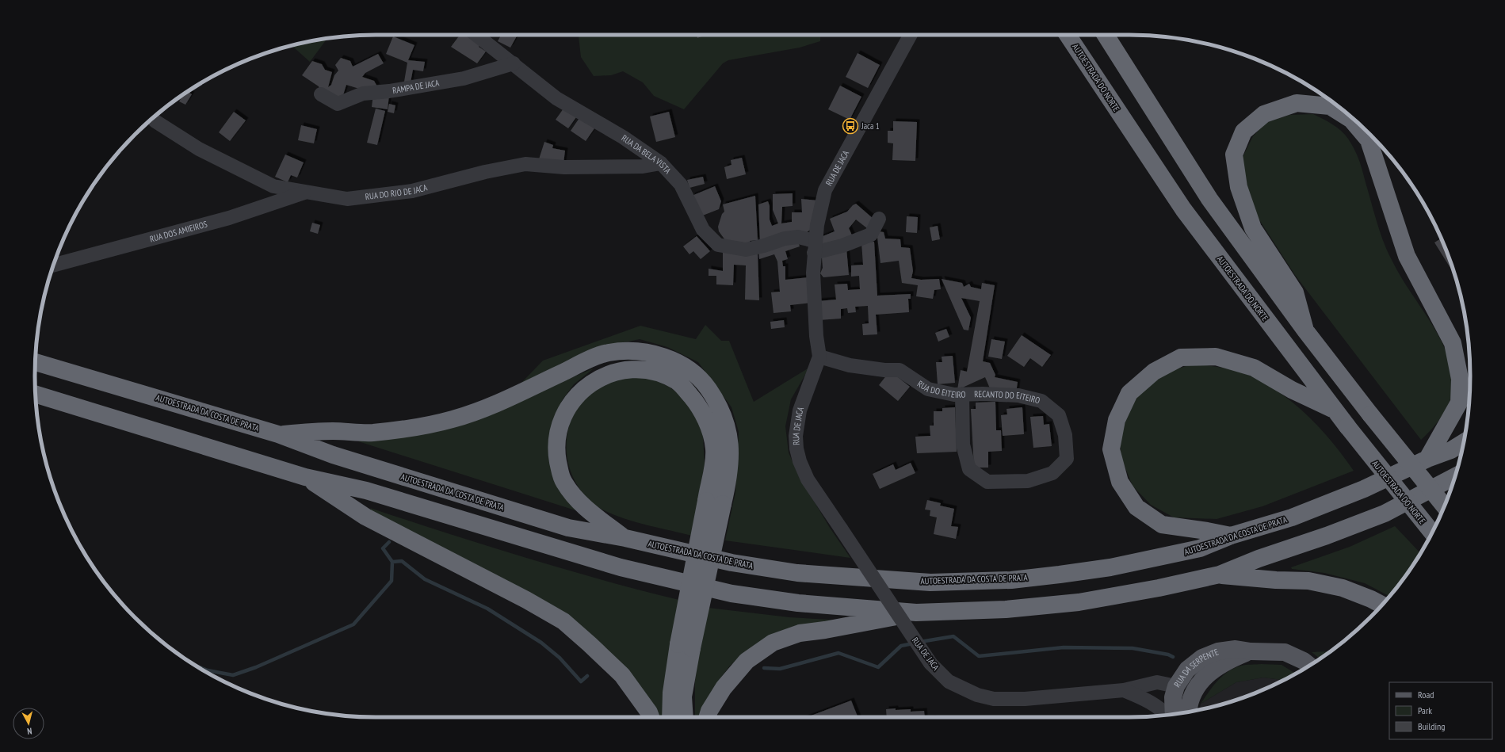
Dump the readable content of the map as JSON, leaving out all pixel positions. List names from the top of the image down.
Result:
{
  "streets": {
    "highway": ["AUTOESTRADA DO NORTE", "AUTOESTRADA DA COSTA DE PRATA"],
    "main road": ["RUA DE JACA", "RUA DA SERPENTE"],
    "street": [
      "RAMPA DE JACA",
      "RUA DA BELA VISTA",
      "RUA DO RIO DE JACA",
      "RUA DOS AMIEIROS",
      "RUA DO EITEIRO",
      "RECANTO DO EITEIRO"
    ]
  },
  "crossings": [
    ["RAMPA DE JACA", "RUA DA BELA VISTA"],
    ["RUA DA BELA VISTA", "RUA DE JACA"],
    ["RUA DA BELA VISTA", "RUA DO RIO DE JACA"],
    ["RUA DE JACA", "RUA DO EITEIRO"],
    ["RUA DE JACA", "RUA DA SERPENTE"],
    ["RUA DO RIO DE JACA", "RUA DOS AMIEIROS"],
    ["RUA DO EITEIRO", "RECANTO DO EITEIRO"]
  ],
  "places": {
    "bus stop": ["Jaca 1"]
  },
  "legend": ["Road", "Park", "Building"],
  "north": "bottom"
}
